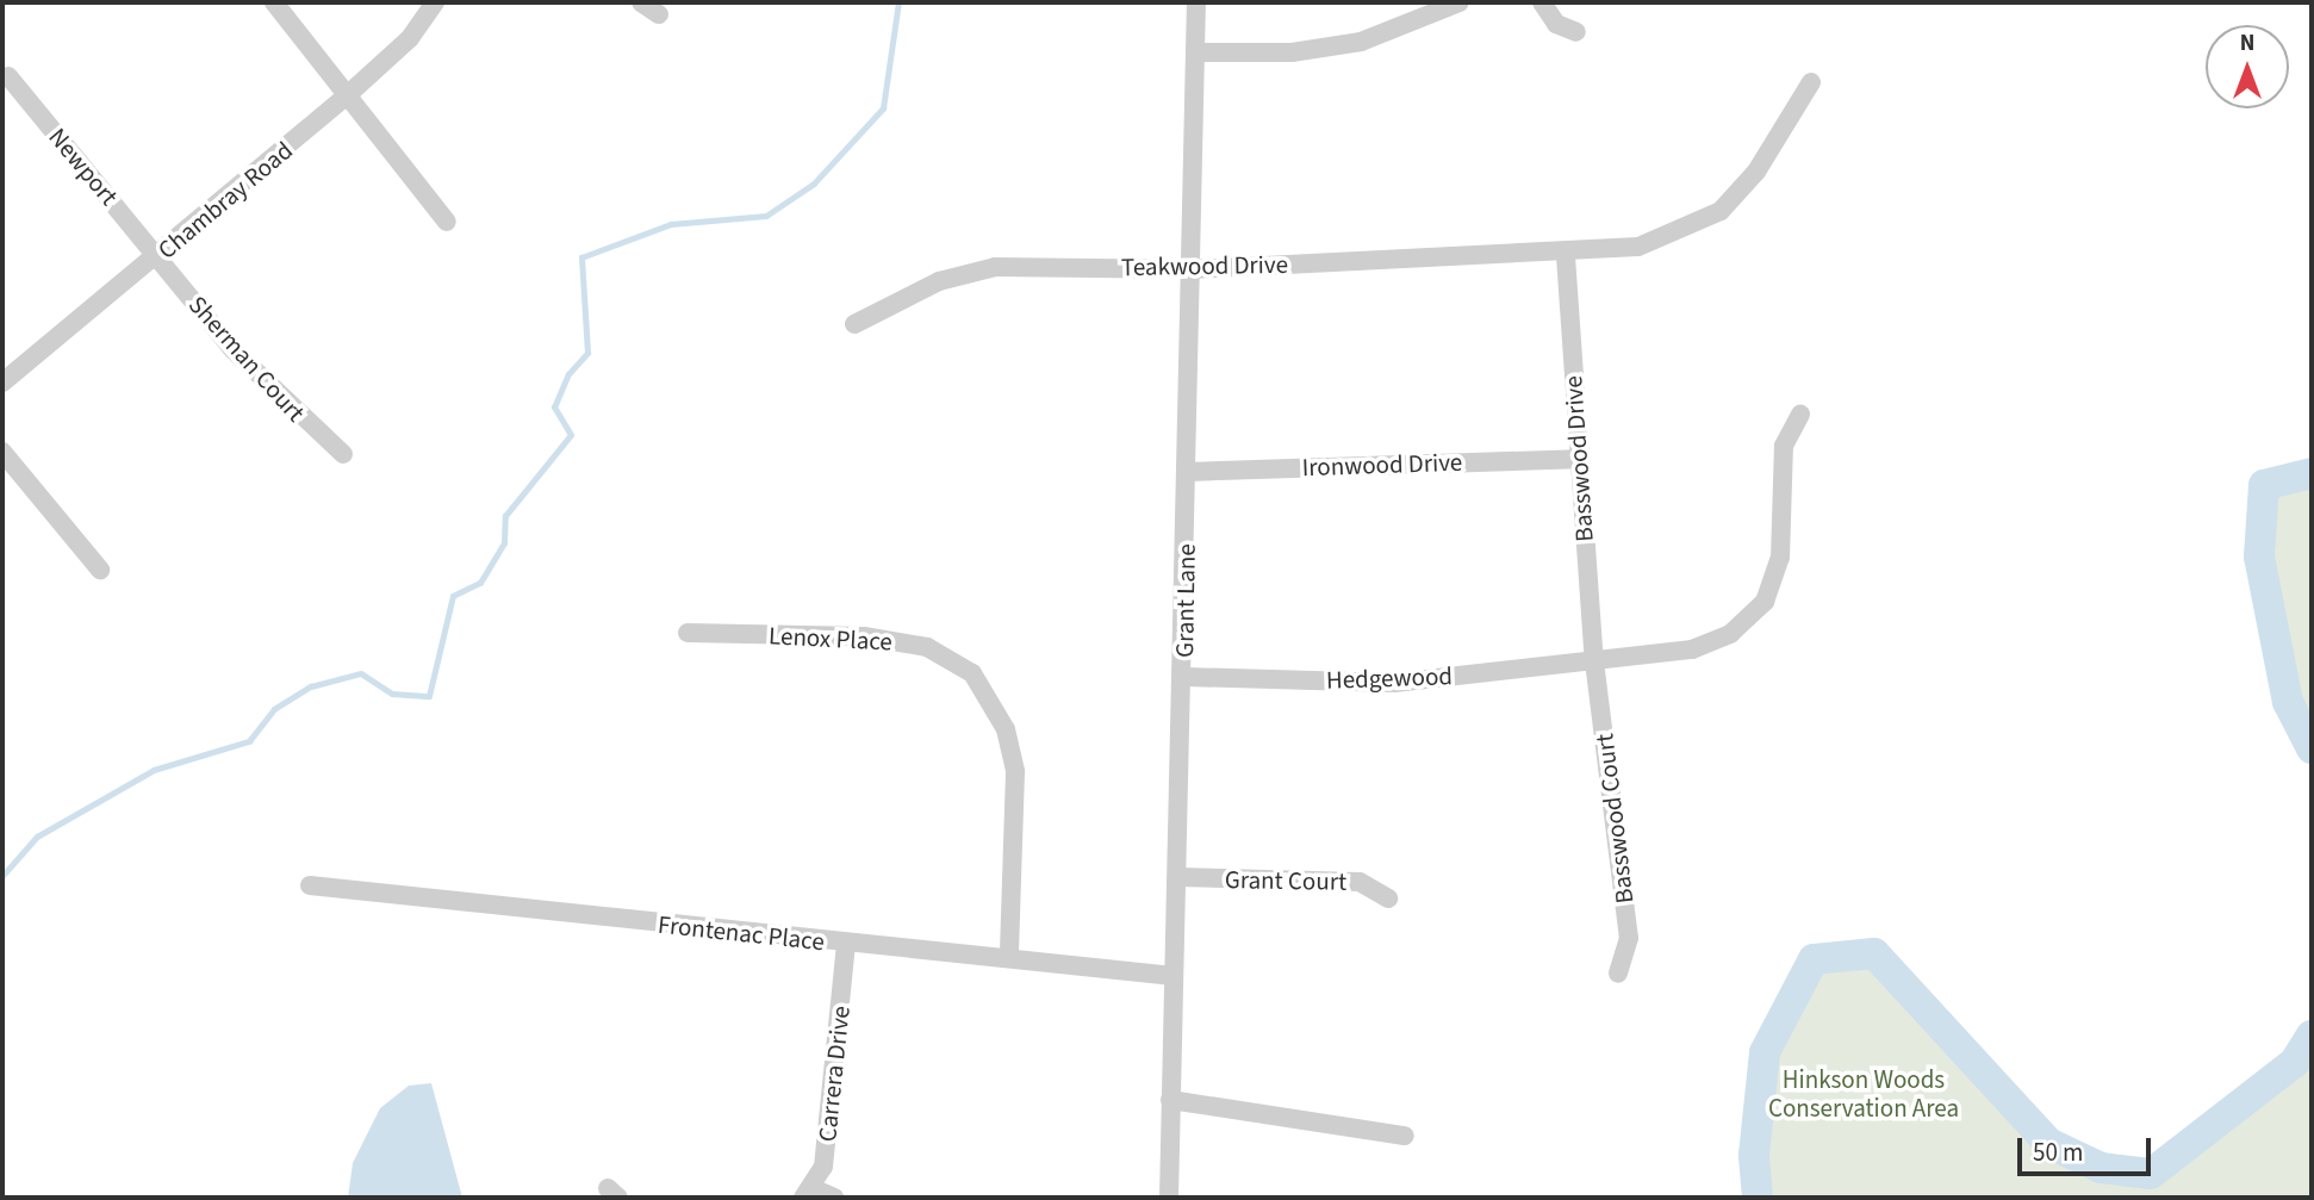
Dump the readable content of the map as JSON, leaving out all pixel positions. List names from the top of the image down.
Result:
{
  "streets": {
    "street": [
      "Newport",
      "Chambray Road",
      "Teakwood Drive",
      "Sherman Court",
      "Basswood Drive",
      "Ironwood Drive",
      "Grant Lane",
      "Lenox Place",
      "Hedgewood",
      "Basswood Court",
      "Grant Court",
      "Frontenac Place",
      "Carrera Drive"
    ]
  },
  "crossings": [
    ["Newport", "Chambray Road"],
    ["Newport", "Sherman Court"],
    ["Chambray Road", "Sherman Court"],
    ["Teakwood Drive", "Basswood Drive"],
    ["Teakwood Drive", "Grant Lane"],
    ["Basswood Drive", "Ironwood Drive"],
    ["Basswood Drive", "Hedgewood"],
    ["Basswood Drive", "Basswood Court"],
    ["Ironwood Drive", "Grant Lane"],
    ["Grant Lane", "Hedgewood"],
    ["Grant Lane", "Grant Court"],
    ["Grant Lane", "Frontenac Place"],
    ["Lenox Place", "Frontenac Place"],
    ["Hedgewood", "Basswood Court"],
    ["Frontenac Place", "Carrera Drive"]
  ],
  "parks": ["Hinkson Woods Conservation Area"],
  "scale_bar": "50 m",
  "north": "top"
}
